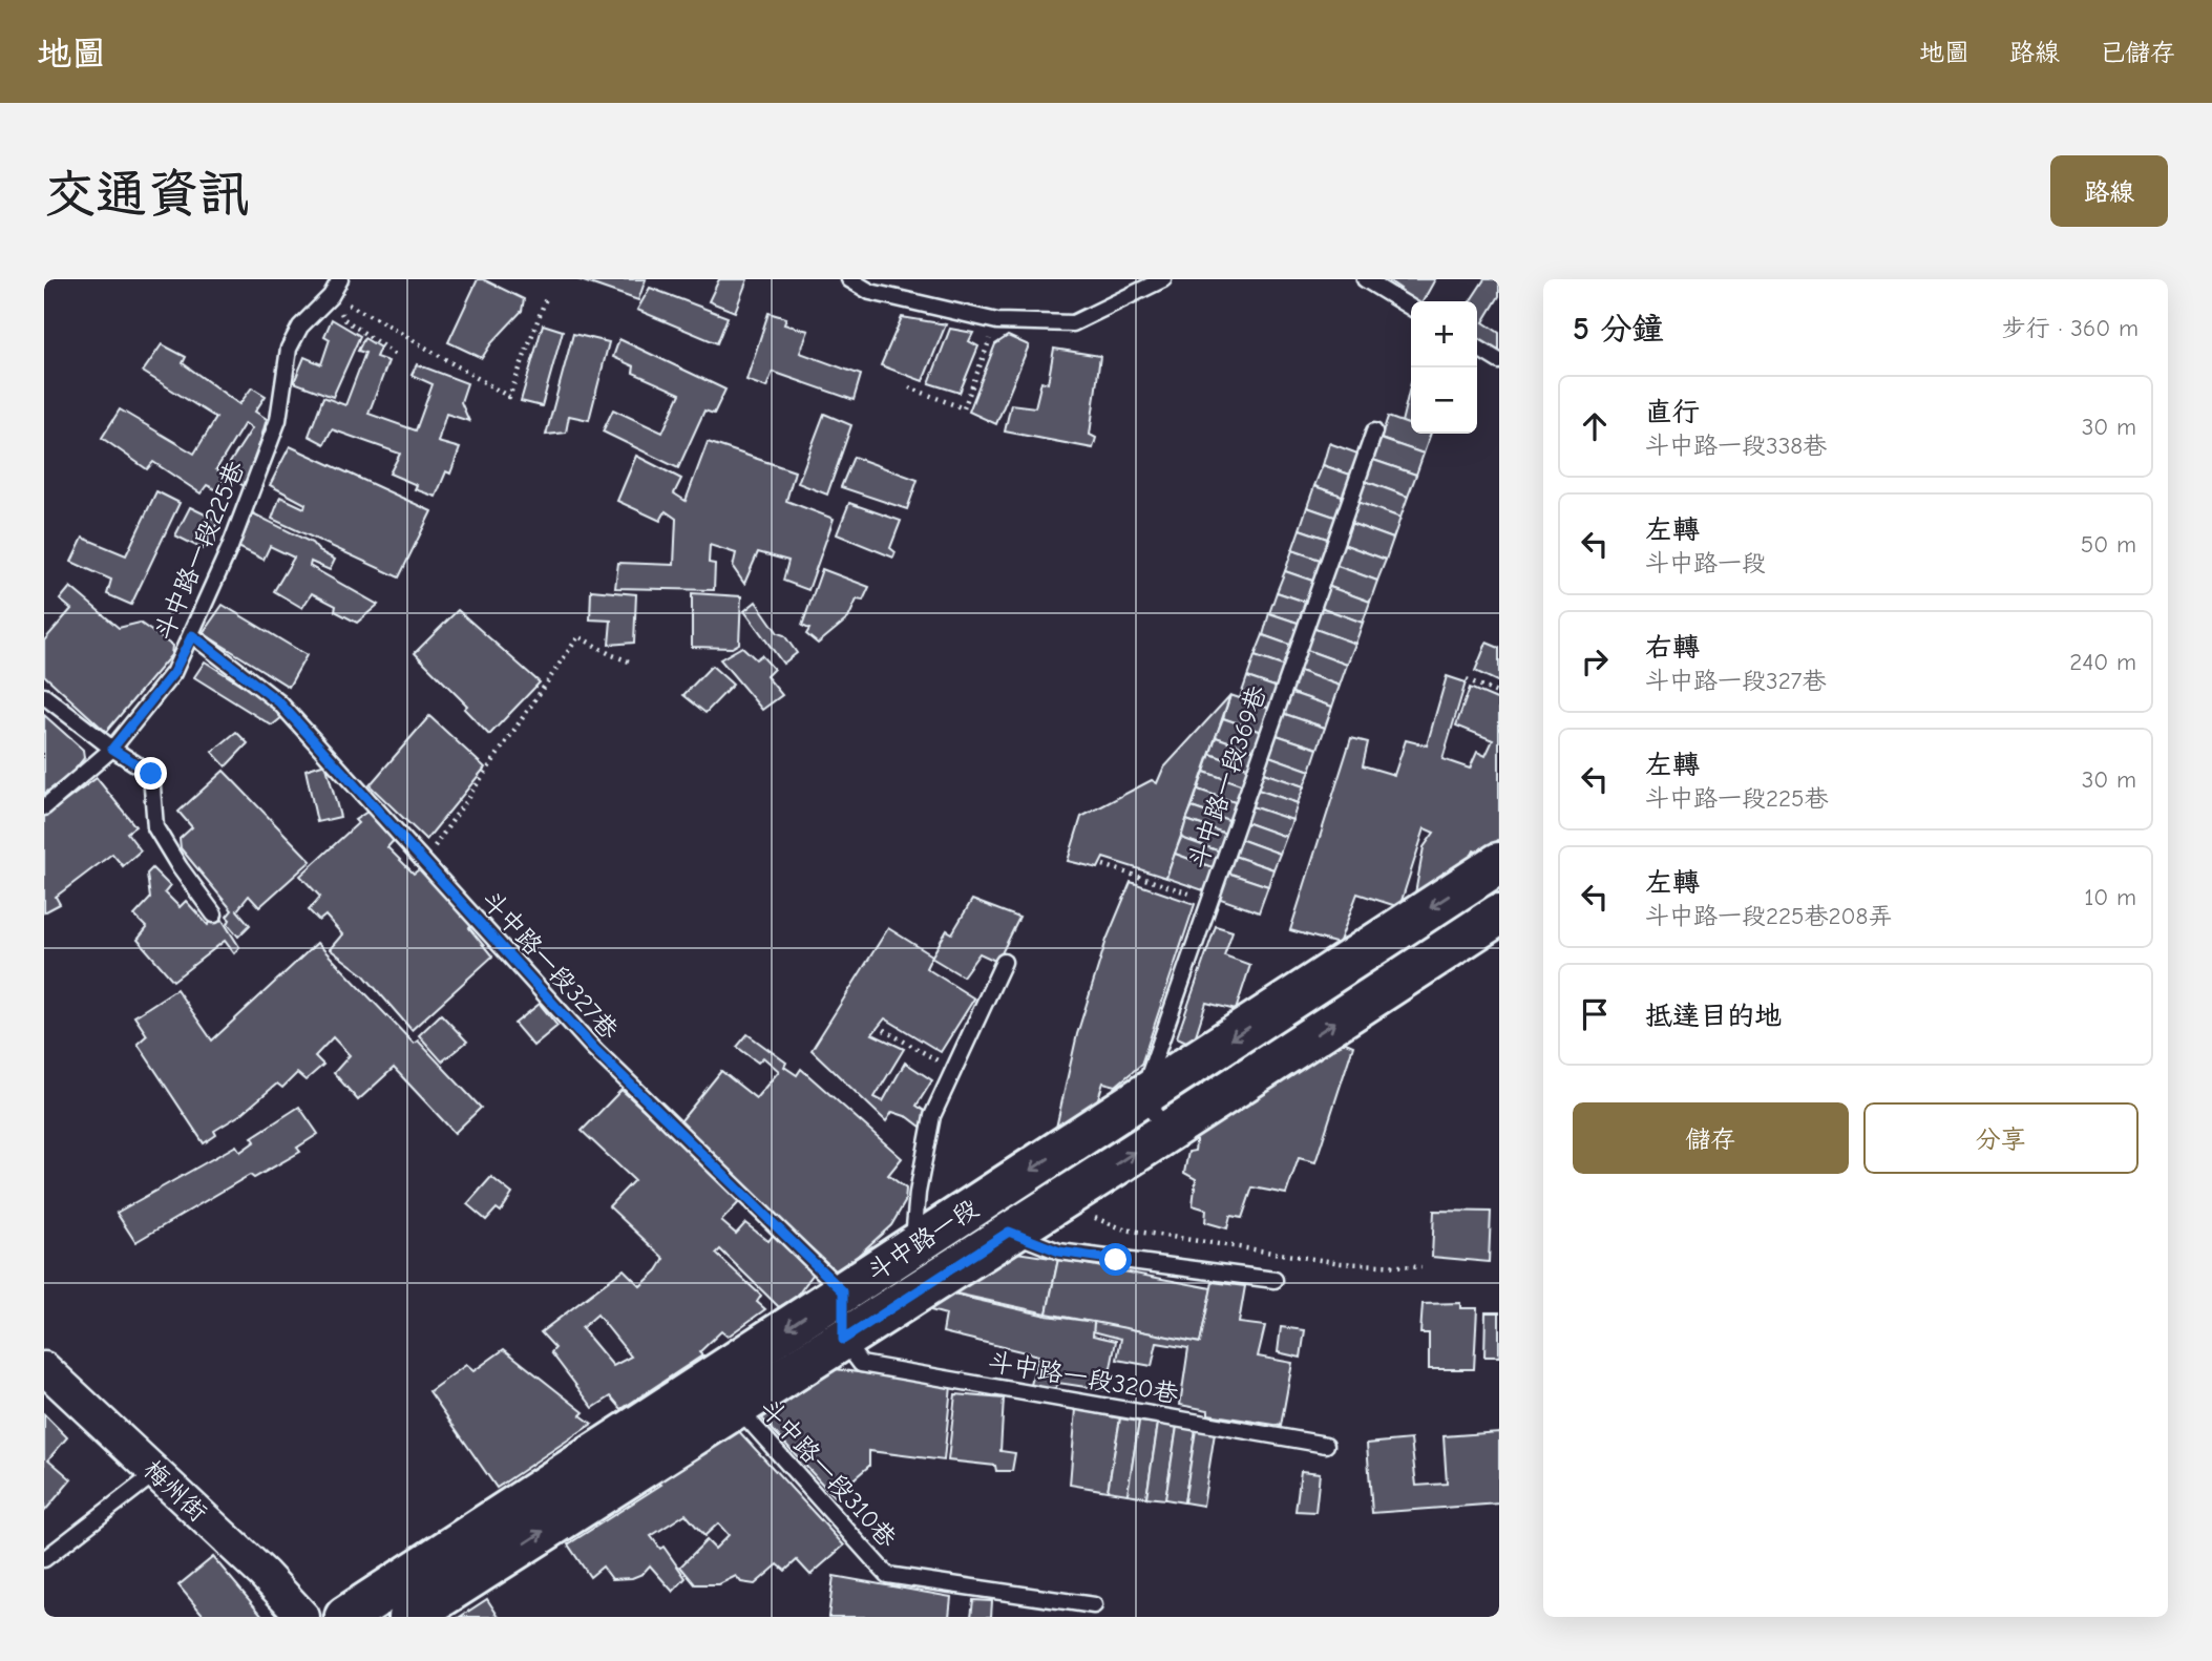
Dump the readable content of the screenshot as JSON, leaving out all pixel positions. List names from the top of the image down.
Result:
{
  "streets": {
    "main road": ["斗中路一段"],
    "street": ["梅州街"],
    "lane": [
      "斗中路一段225巷",
      "斗中路一段369巷",
      "斗中路一段327巷",
      "斗中路一段320巷",
      "斗中路一段310巷"
    ]
  },
  "crossings": [
    ["斗中路一段225巷", "斗中路一段327巷"],
    ["斗中路一段369巷", "斗中路一段"],
    ["斗中路一段327巷", "斗中路一段"],
    ["斗中路一段", "斗中路一段320巷"],
    ["斗中路一段", "斗中路一段310巷"]
  ],
  "page": {
    "header": "地圖",
    "nav": ["地圖", "路線", "已儲存"],
    "buttons": [
      "路線",
      ["儲存", "分享"]
    ],
    "title": "交通資訊",
    "heading": ["5 分鐘", "步行 · 360 m"],
    "map_buttons": ["+", "−"],
    "list": [
      ["直行", "斗中路一段338巷", "30 m"],
      ["左轉", "斗中路一段", "50 m"],
      ["右轉", "斗中路一段327巷", "240 m"],
      ["左轉", "斗中路一段225巷", "30 m"],
      ["左轉", "斗中路一段225巷208弄", "10 m"],
      "抵達目的地"
    ]
  }
}
